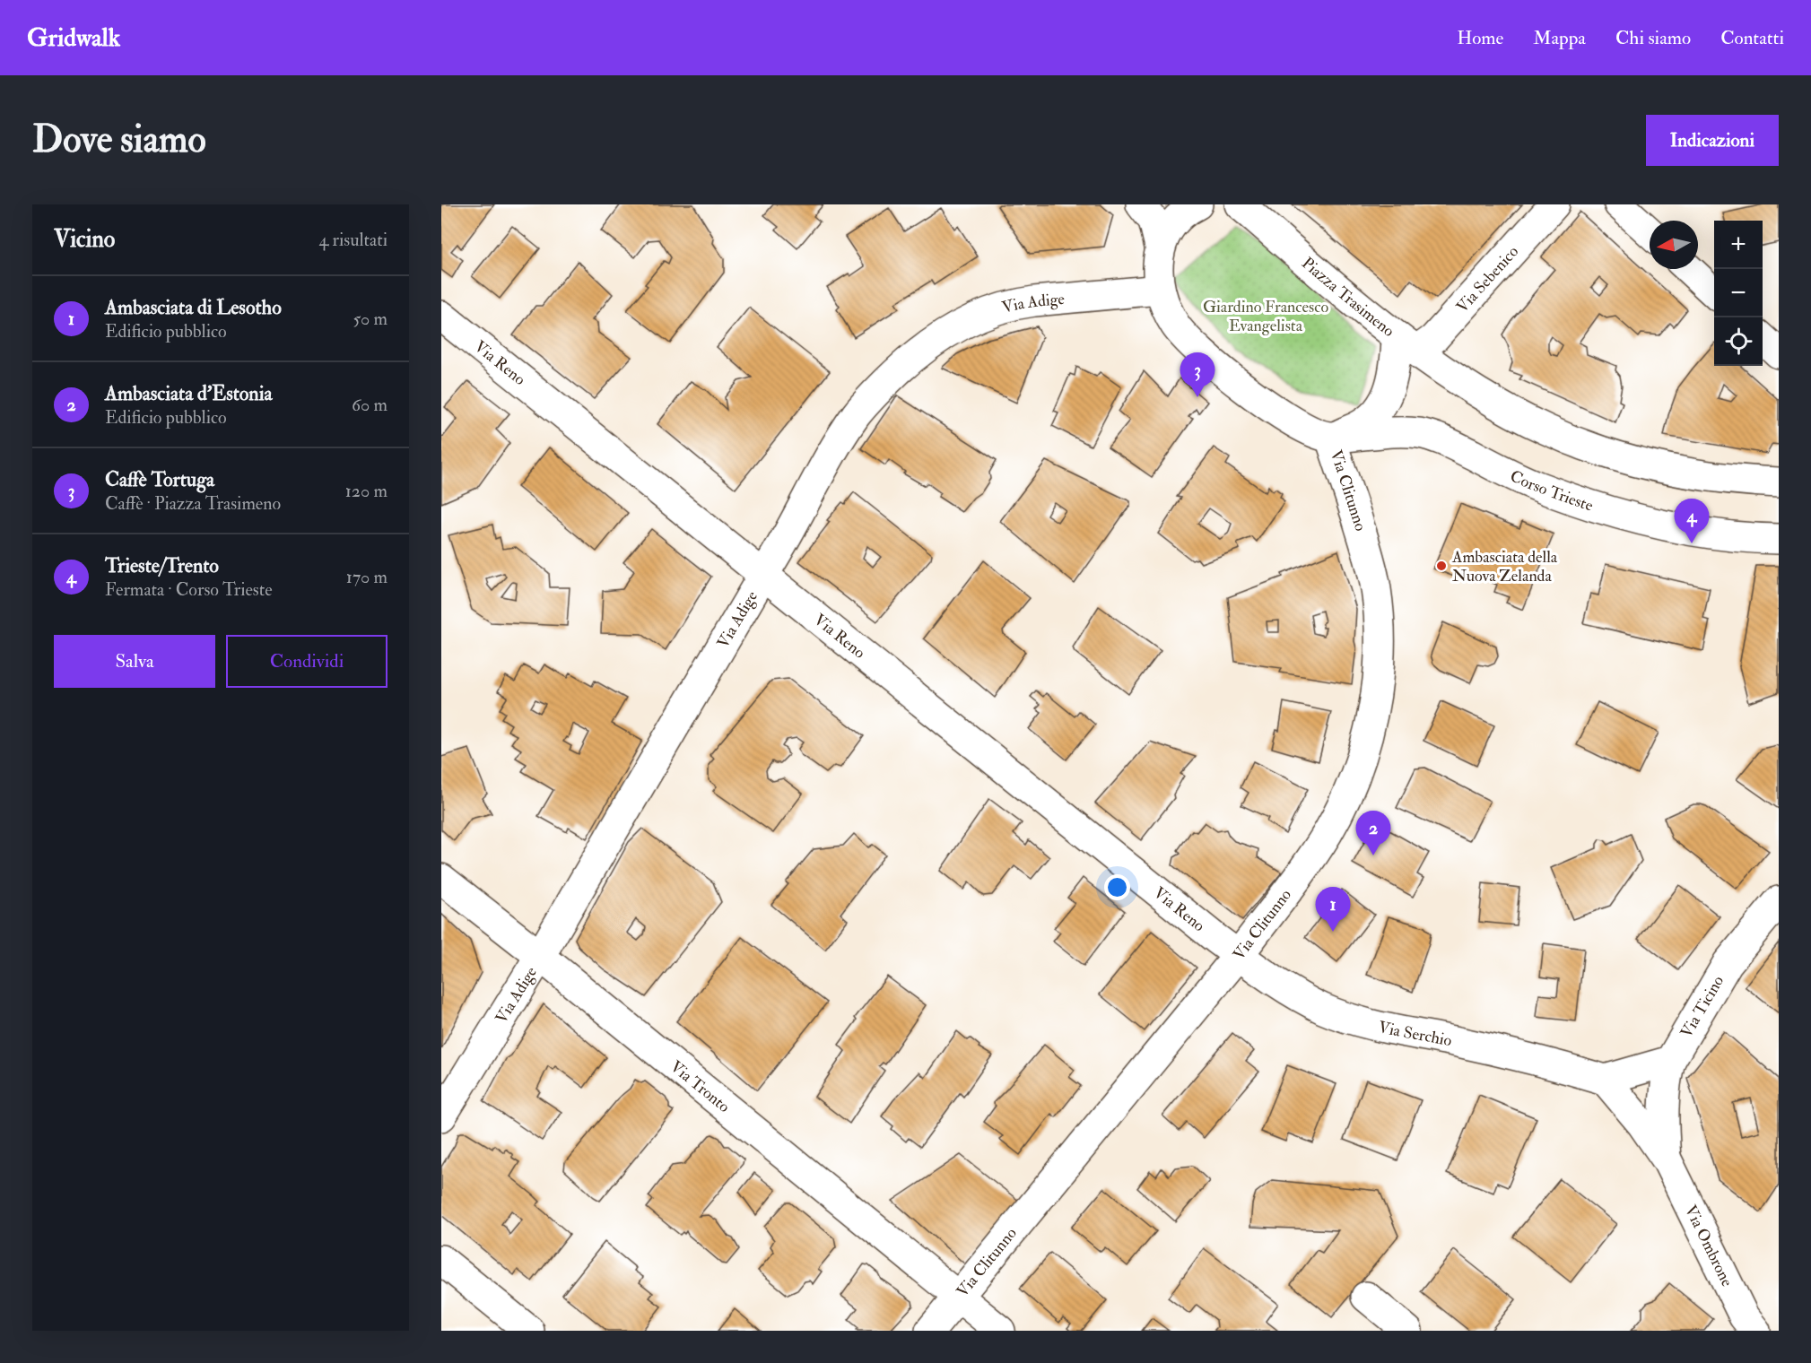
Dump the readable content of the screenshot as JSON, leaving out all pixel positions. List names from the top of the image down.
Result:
{
  "streets": {
    "street": [
      "Via Sebenico",
      "Piazza Trasimeno",
      "Via Adige",
      "Via Reno",
      "Via Clitunno",
      "Corso Trieste",
      "Via Ticino",
      "Via Serchio",
      "Via Tronto",
      "Via Ombrone"
    ]
  },
  "crossings": [
    ["Via Sebenico", "Piazza Trasimeno"],
    ["Piazza Trasimeno", "Via Clitunno"],
    ["Piazza Trasimeno", "Corso Trieste"],
    ["Via Adige", "Via Reno"],
    ["Via Adige", "Via Tronto"],
    ["Via Reno", "Via Clitunno"],
    ["Via Reno", "Via Serchio"],
    ["Via Clitunno", "Corso Trieste"],
    ["Via Clitunno", "Via Serchio"],
    ["Via Clitunno", "Via Tronto"],
    ["Via Ticino", "Via Ombrone"],
    ["Via Serchio", "Via Ombrone"]
  ],
  "parks": ["Giardino Francesco Evangelista"],
  "places": ["Ambasciata della Nuova Zelanda"],
  "north": "left",
  "page": {
    "header": "Gridwalk",
    "nav": [
      "Home",
      "Mappa",
      "Chi siamo",
      "Contatti"
    ],
    "buttons": [
      "Indicazioni",
      ["Salva", "Condividi"]
    ],
    "title": "Dove siamo",
    "heading": ["Vicino", "4 risultati"],
    "map_buttons": ["+", "−"],
    "list": [
      {
        "mark": "1",
        "name": "Ambasciata di Lesotho",
        "note": "Edificio pubblico",
        "value": "50 m"
      },
      {
        "mark": "2",
        "name": "Ambasciata d'Estonia",
        "note": "Edificio pubblico",
        "value": "60 m"
      },
      {
        "mark": "3",
        "name": "Caffè Tortuga",
        "note": "Caffè · Piazza Trasimeno",
        "value": "120 m"
      },
      {
        "mark": "4",
        "name": "Trieste/Trento",
        "note": "Fermata · Corso Trieste",
        "value": "170 m"
      }
    ],
    "pins": [
      "3",
      "4",
      "2",
      "1"
    ]
  }
}
